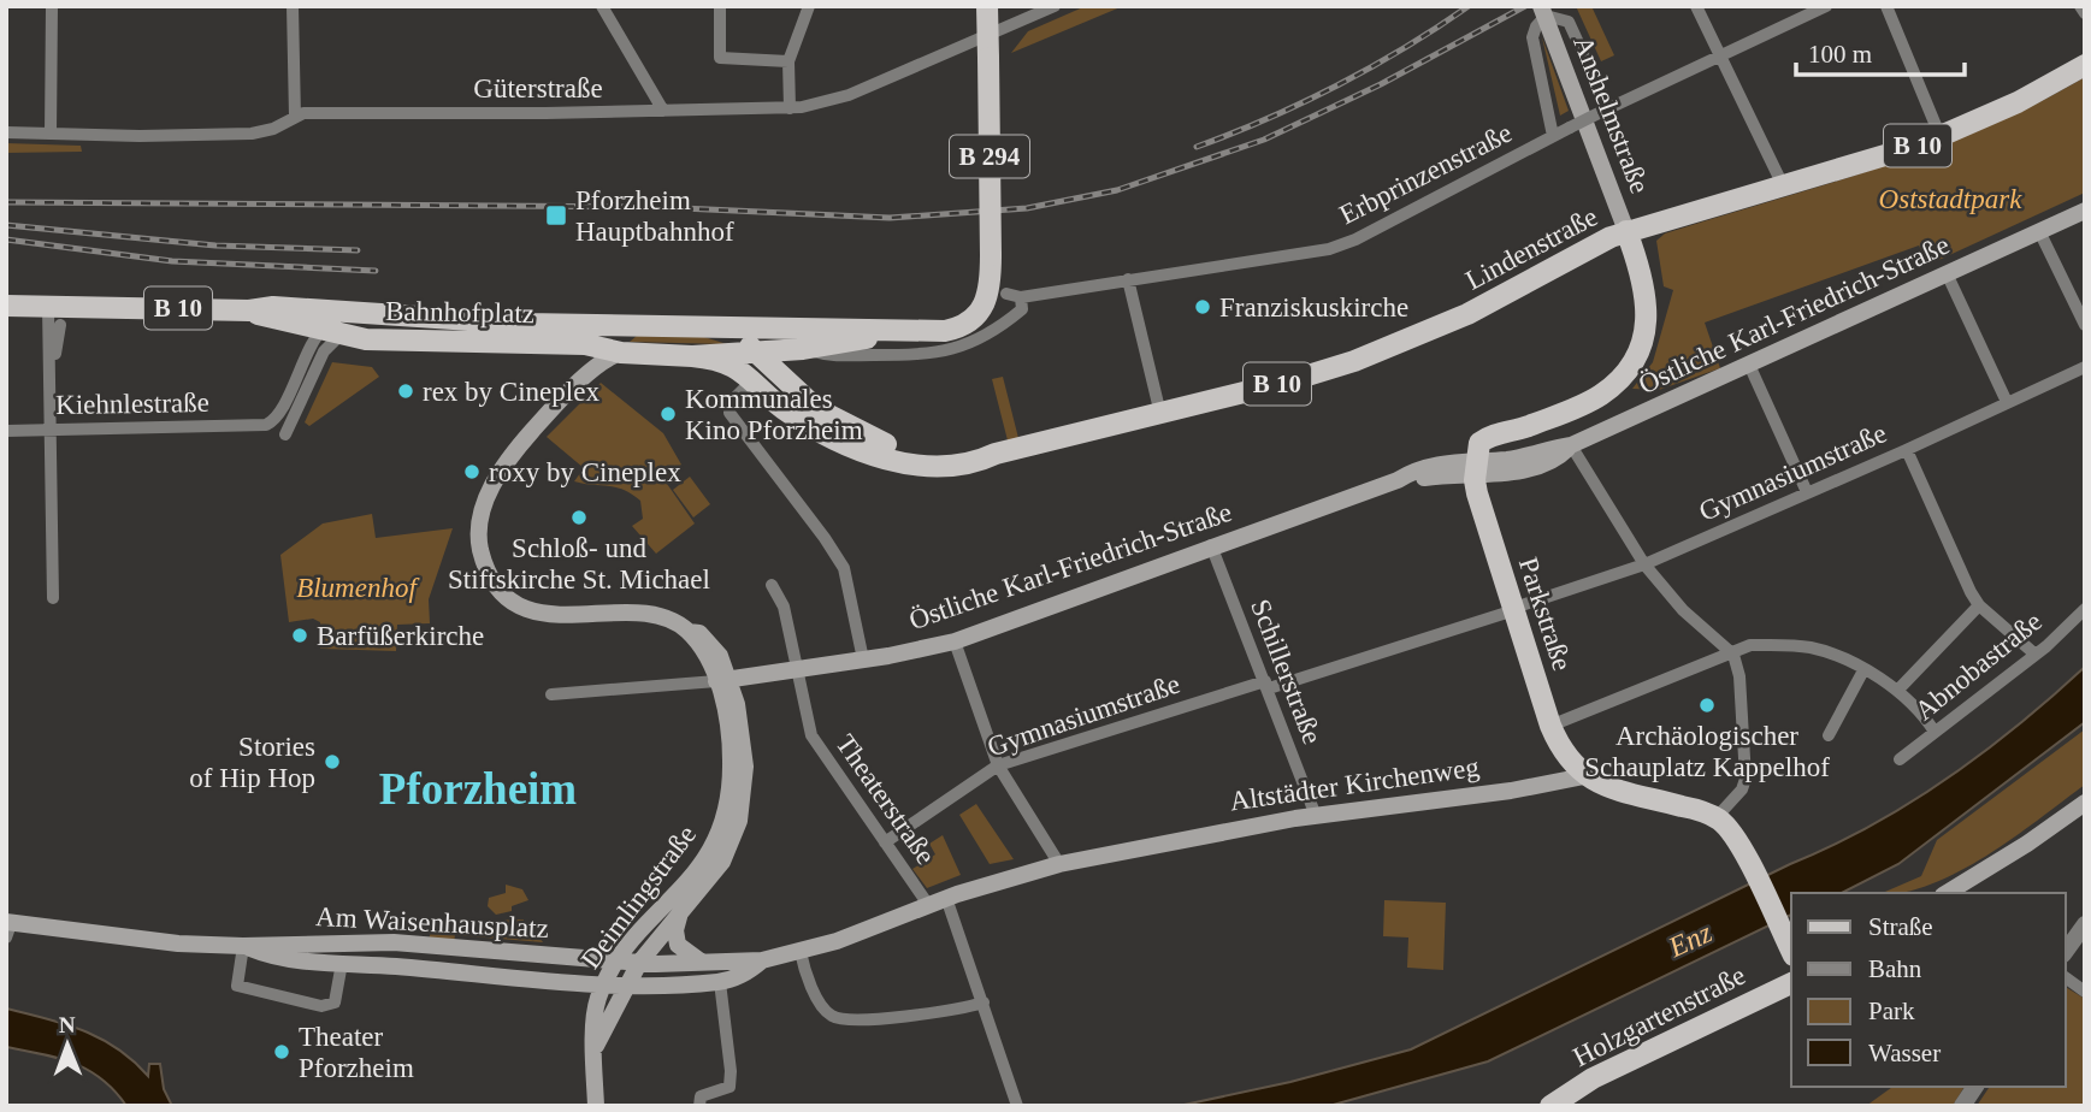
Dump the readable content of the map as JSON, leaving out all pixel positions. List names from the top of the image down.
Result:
{
  "streets": {
    "main road": [
      "Anshelmstraße",
      "B 10",
      "B 294",
      "Lindenstraße",
      "Bahnhofplatz",
      "Östliche Karl-Friedrich-Straße",
      "Parkstraße",
      "Altstädter Kirchenweg",
      "Deimlingstraße",
      "Am Waisenhausplatz",
      "Holzgartenstraße"
    ],
    "street": [
      "Güterstraße",
      "Erbprinzenstraße",
      "Kiehnlestraße",
      "Gymnasiumstraße",
      "Abnobastraße",
      "Schillerstraße",
      "Theaterstraße"
    ]
  },
  "crossings": [
    ["Güterstraße", "B 294"],
    ["Anshelmstraße", "Erbprinzenstraße"],
    ["Anshelmstraße", "Lindenstraße"],
    ["B 10", "B 294"],
    ["B 10", "Lindenstraße"],
    ["B 10", "Bahnhofplatz"],
    ["B 10", "Kiehnlestraße"],
    ["B 294", "Lindenstraße"],
    ["B 294", "Bahnhofplatz"],
    ["Lindenstraße", "Bahnhofplatz"],
    ["Bahnhofplatz", "Kiehnlestraße"],
    ["Östliche Karl-Friedrich-Straße", "Parkstraße"],
    ["Östliche Karl-Friedrich-Straße", "Schillerstraße"],
    ["Östliche Karl-Friedrich-Straße", "Theaterstraße"],
    ["Östliche Karl-Friedrich-Straße", "Deimlingstraße"],
    ["Gymnasiumstraße", "Parkstraße"],
    ["Gymnasiumstraße", "Schillerstraße"],
    ["Gymnasiumstraße", "Theaterstraße"],
    ["Parkstraße", "Altstädter Kirchenweg"],
    ["Schillerstraße", "Altstädter Kirchenweg"],
    ["Altstädter Kirchenweg", "Theaterstraße"],
    ["Altstädter Kirchenweg", "Am Waisenhausplatz"],
    ["Deimlingstraße", "Am Waisenhausplatz"]
  ],
  "districts": ["Pforzheim"],
  "water": ["Enz"],
  "parks": ["Oststadtpark", "Blumenhof"],
  "places": {
    "transit": ["Pforzheim Hauptbahnhof"],
    "other": [
      "Franziskuskirche",
      "rex by Cineplex",
      "Kommunales Kino Pforzheim",
      "roxy by Cineplex",
      "Schloß- und Stiftskirche St. Michael",
      "Barfüßerkirche",
      "Archäologischer Schauplatz Kappelhof",
      "Stories of Hip Hop",
      "Theater Pforzheim"
    ]
  },
  "legend": [
    "Straße",
    "Bahn",
    "Park",
    "Wasser"
  ],
  "scale_bar": "100 m",
  "north": "top"
}
